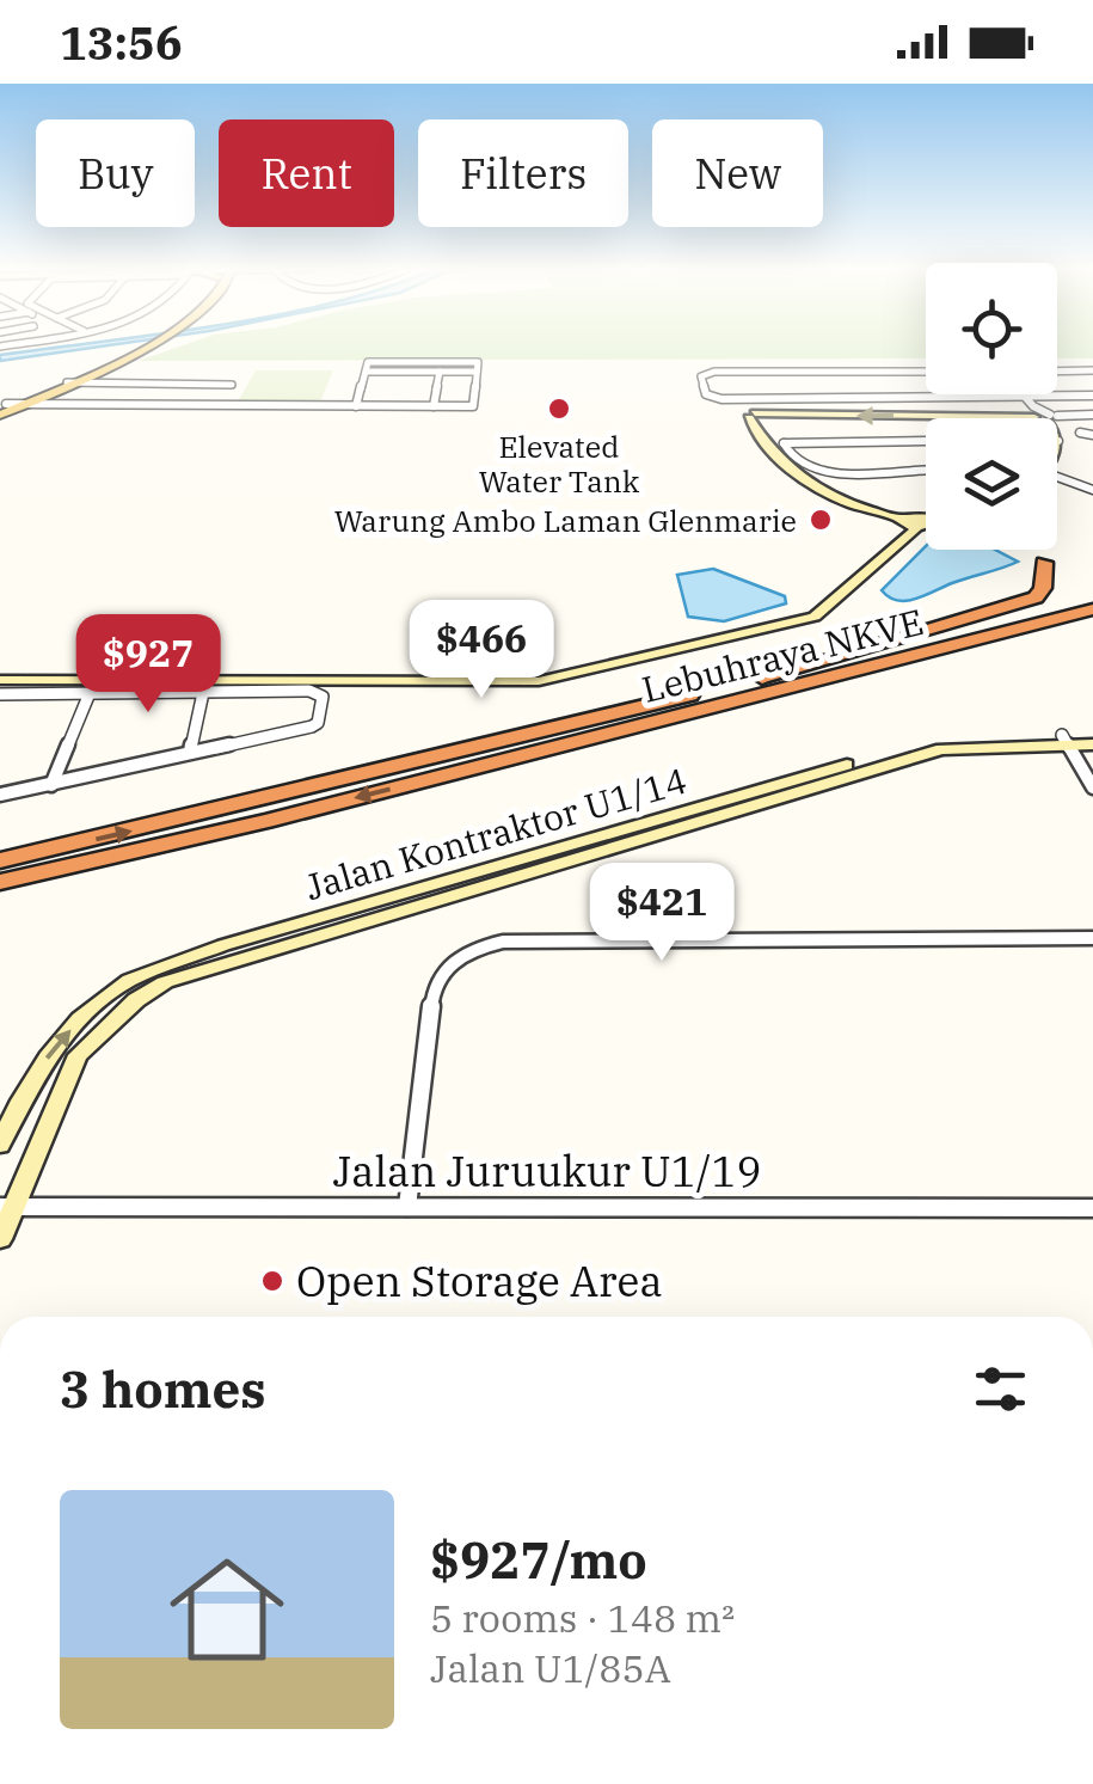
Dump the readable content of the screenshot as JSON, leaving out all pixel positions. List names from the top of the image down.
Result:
{
  "streets": {
    "highway": ["Lebuhraya NKVE"],
    "street": ["Jalan Kontraktor U1/14", "Jalan Juruukur U1/19"]
  },
  "crossings": [
    ["Jalan Kontraktor U1/14", "Jalan Juruukur U1/19"]
  ],
  "places": ["Elevated Water Tank", "Warung Ambo Laman Glenmarie", "Open Storage Area"],
  "page": {
    "status": "13:56",
    "chip": [
      "Buy",
      "Rent",
      "Filters",
      "New"
    ],
    "price": ["$466", "$927", "$421"],
    "heading": "3 homes",
    "list": [
      {
        "name": "$927/mo",
        "note": "5 rooms · 148 m² · Jalan U1/85A"
      }
    ]
  }
}
